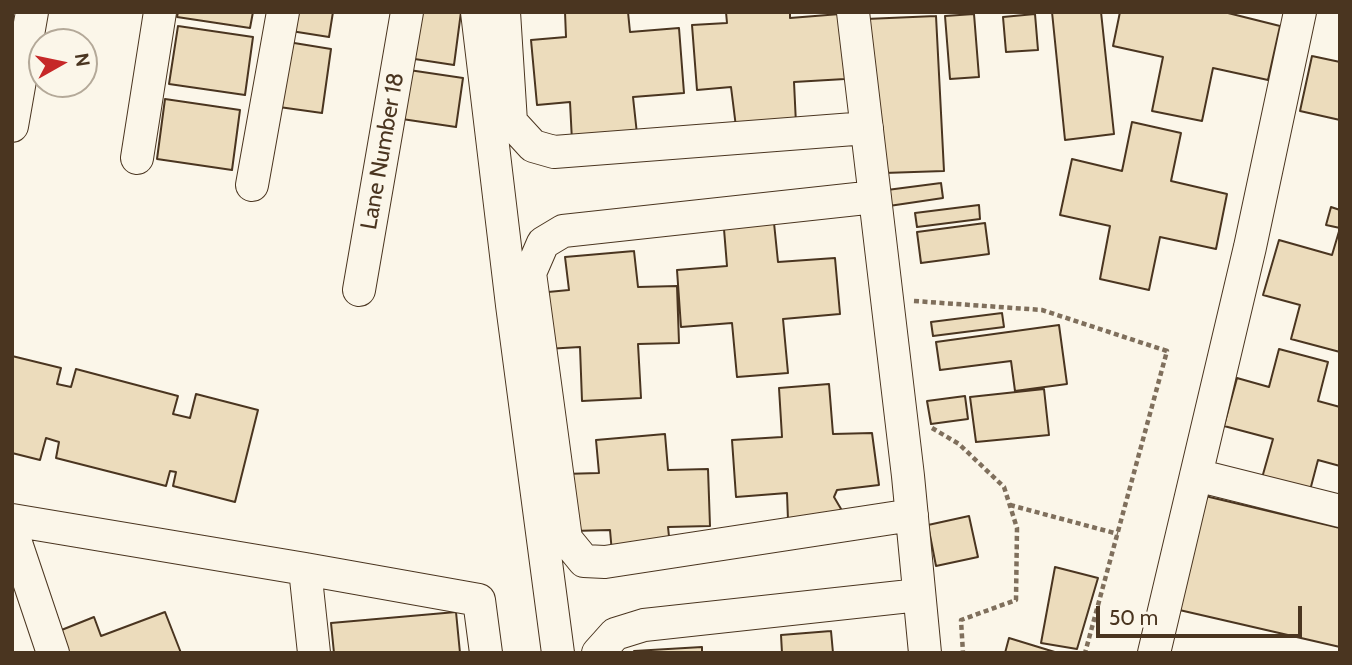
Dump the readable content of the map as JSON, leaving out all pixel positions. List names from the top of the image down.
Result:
{
  "streets": {
    "street": ["Lane Number 18"]
  },
  "scale_bar": "50 m",
  "north": "right"
}
